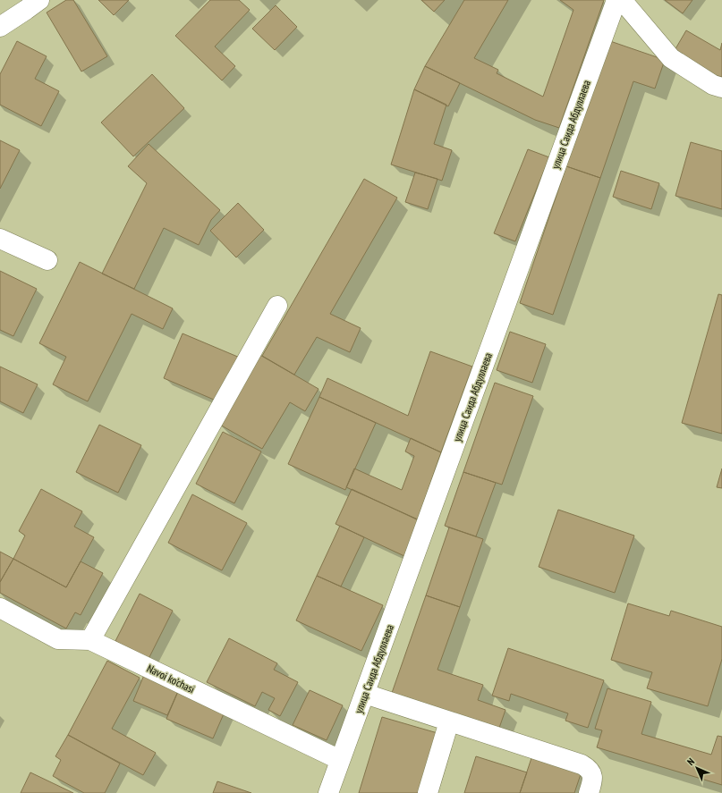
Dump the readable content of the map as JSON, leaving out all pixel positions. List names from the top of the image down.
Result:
{
  "streets": {
    "street": ["улица Саида Абдуллаева", "Navoi ko'chasi"]
  },
  "crossings": [
    ["улица Саида Абдуллаева", "Navoi ko'chasi"]
  ],
  "north": "top left"
}
